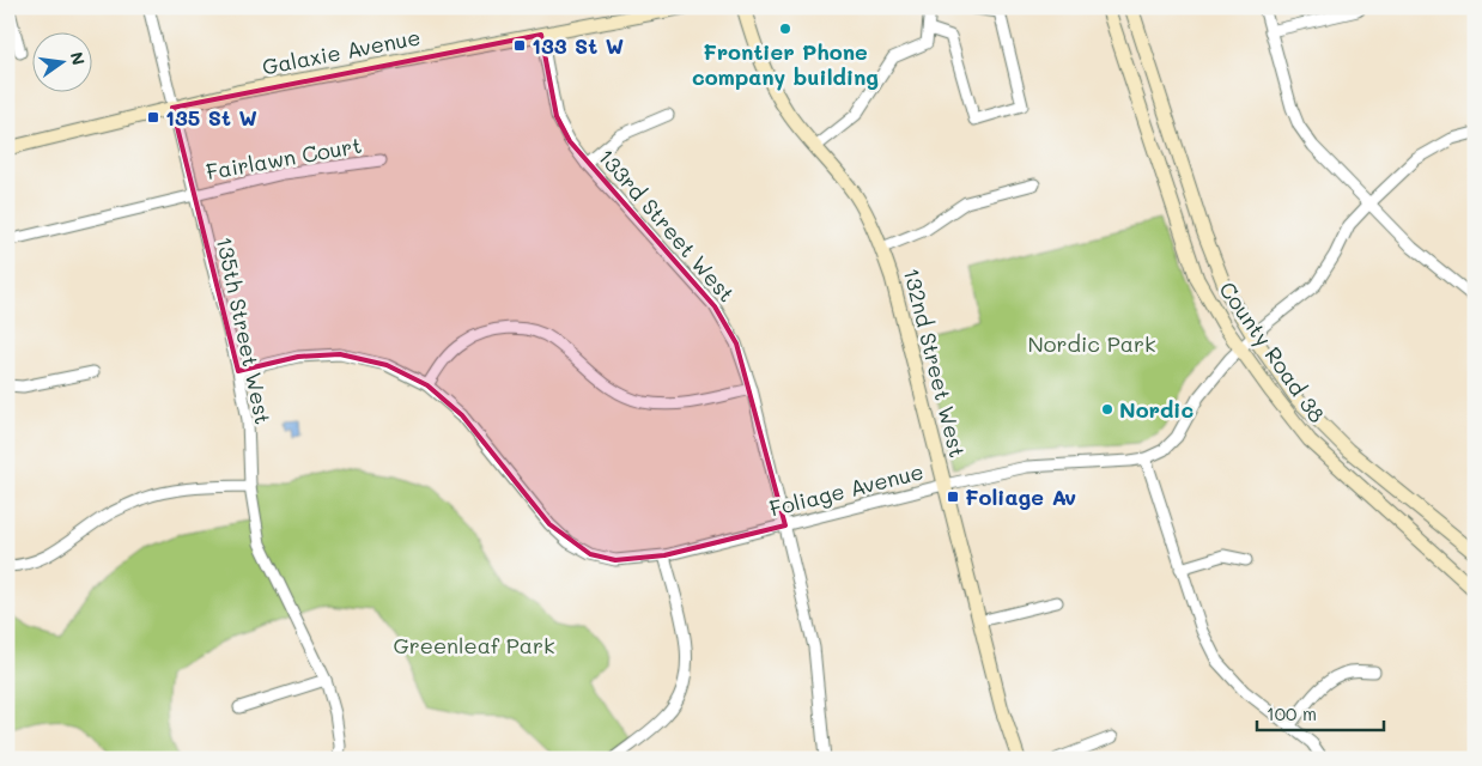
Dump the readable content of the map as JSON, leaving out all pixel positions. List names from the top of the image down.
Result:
{
  "streets": {
    "street": [
      "Galaxie Avenue",
      "Fairlawn Court",
      "133rd Street West",
      "135th Street West",
      "County Road 38",
      "132nd Street West",
      "Foliage Avenue"
    ]
  },
  "crossings": [
    ["Galaxie Avenue", "133rd Street West"],
    ["Galaxie Avenue", "135th Street West"],
    ["Fairlawn Court", "135th Street West"],
    ["133rd Street West", "Foliage Avenue"],
    ["135th Street West", "Foliage Avenue"],
    ["County Road 38", "Foliage Avenue"],
    ["132nd Street West", "Foliage Avenue"]
  ],
  "parks": ["Nordic Park", "Greenleaf Park"],
  "places": {
    "other": ["Frontier Phone company building", "Nordic"],
    "transit": ["133 St W", "135 St W", "Foliage Av"]
  },
  "scale_bar": "100 m",
  "north": "right"
}
